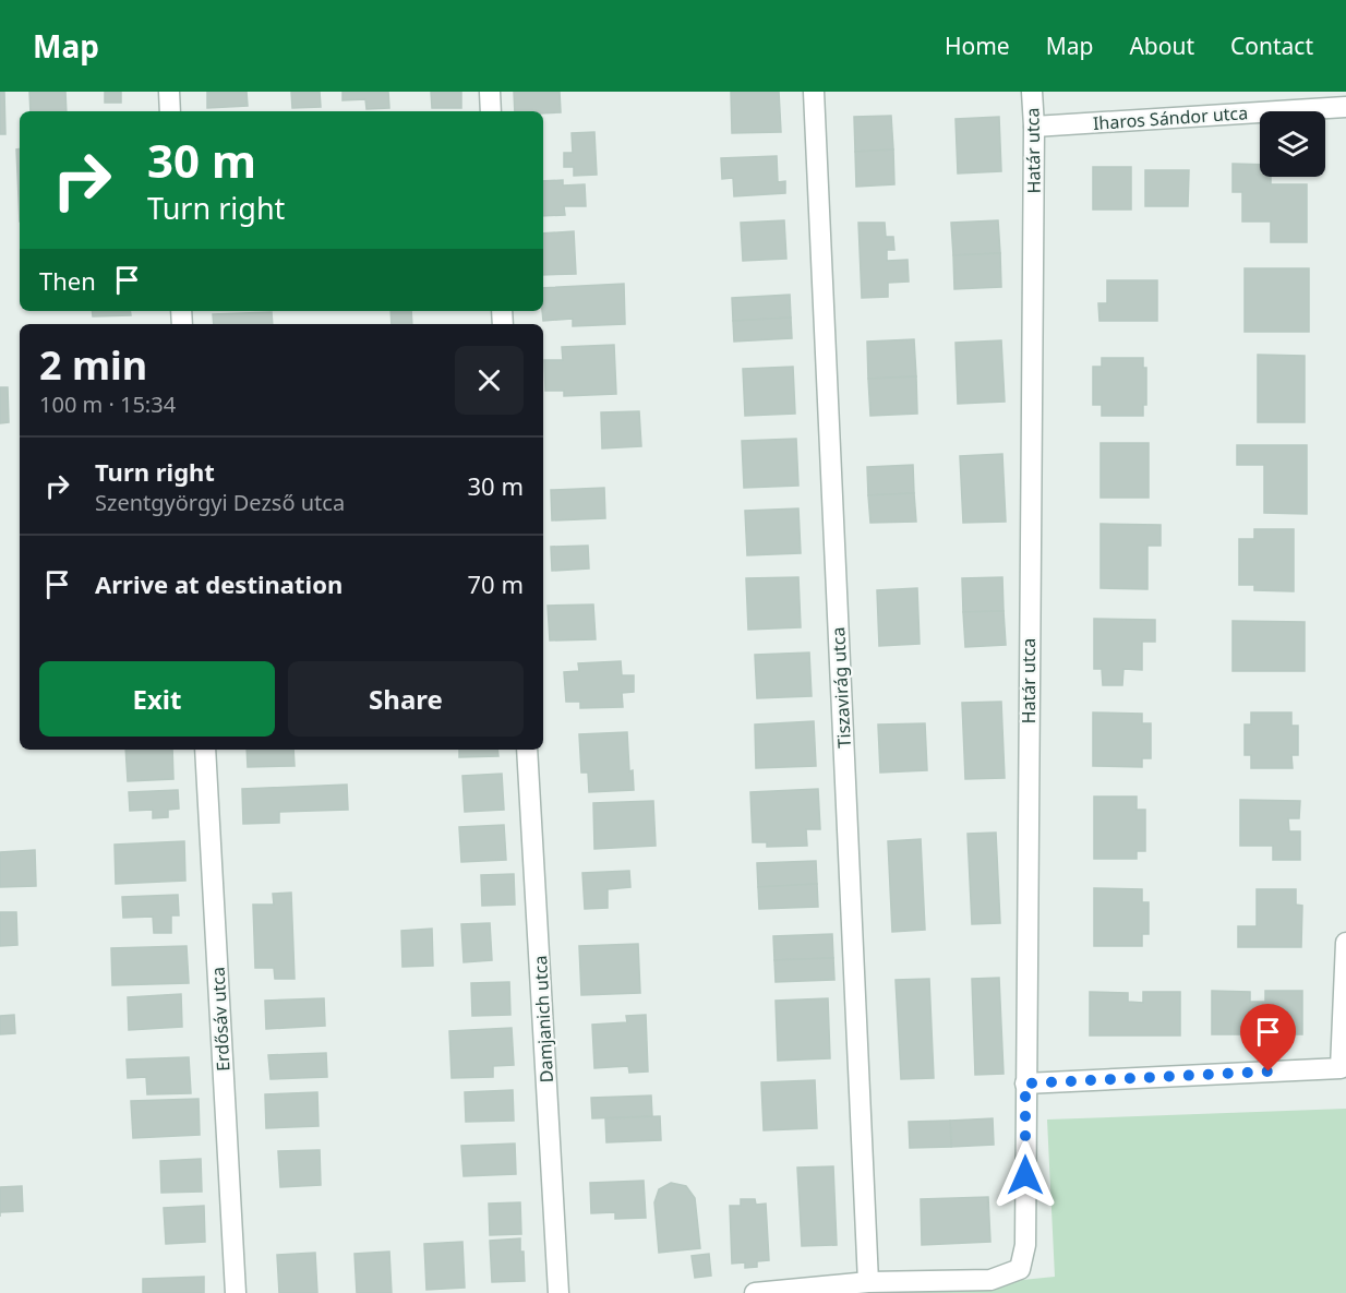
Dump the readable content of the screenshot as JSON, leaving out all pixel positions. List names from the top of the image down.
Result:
{
  "streets": {
    "street": [
      "Iharos Sándor utca",
      "Határ utca",
      "Tiszavirág utca",
      "Erdősáv utca",
      "Damjanich utca"
    ]
  },
  "crossings": [
    ["Iharos Sándor utca", "Határ utca"],
    ["Határ utca", "Tiszavirág utca"]
  ],
  "page": {
    "header": "Map",
    "nav": [
      "Home",
      "Map",
      "About",
      "Contact"
    ],
    "turn": ["30 m", "Turn right"],
    "then": "Then",
    "heading": ["2 min", "100 m · 15:34"],
    "list": [
      {
        "name": "Turn right",
        "note": "Szentgyörgyi Dezső utca",
        "value": "30 m"
      },
      {
        "name": "Arrive at destination",
        "value": "70 m"
      }
    ],
    "buttons": ["Exit", "Share"]
  }
}
